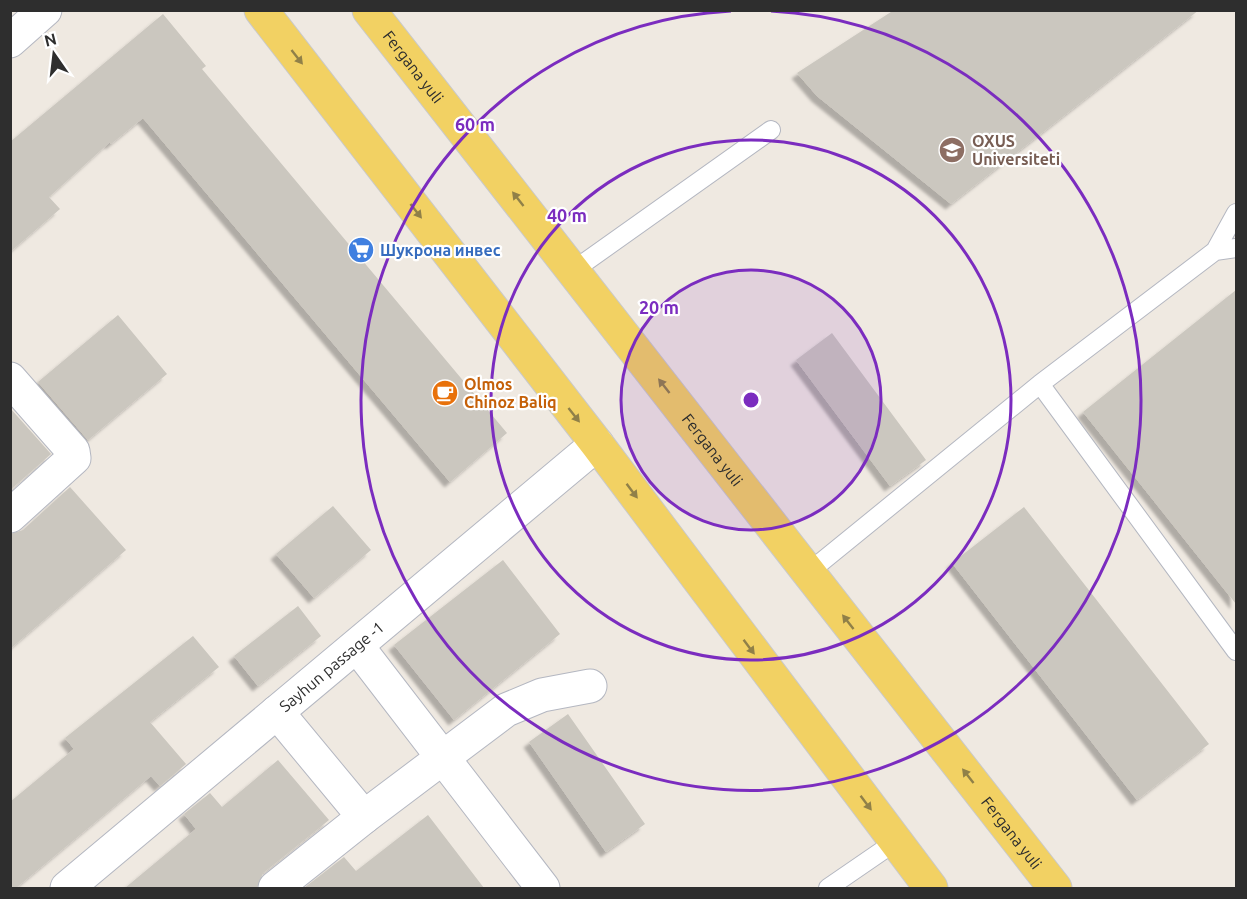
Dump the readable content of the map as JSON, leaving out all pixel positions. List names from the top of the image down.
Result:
{
  "streets": {
    "main road": ["Fergana yuli"],
    "street": ["Sayhun passage -1"]
  },
  "places": {
    "school or university": ["OXUS Universiteti"],
    "supermarket": ["Шукрона инвес"],
    "cafe": ["Olmos Chinoz Baliq"]
  },
  "north": "top",
  "rings": ["60 m", "40 m", "20 m"]
}
